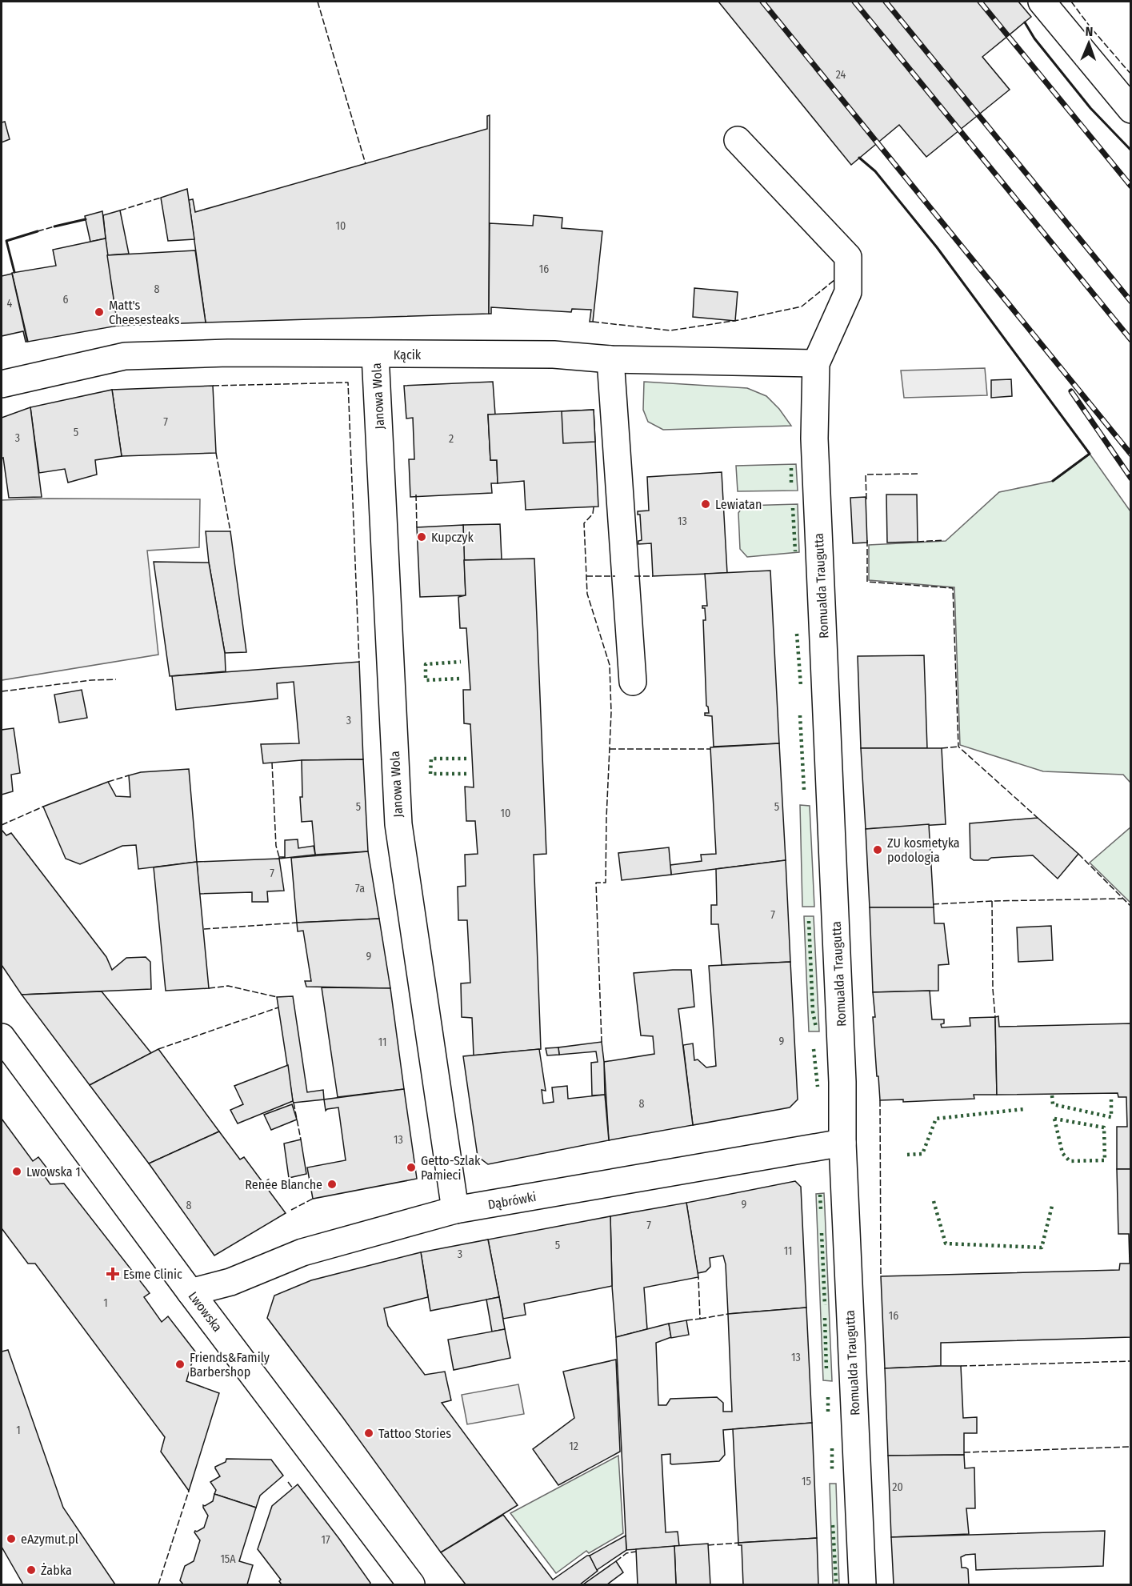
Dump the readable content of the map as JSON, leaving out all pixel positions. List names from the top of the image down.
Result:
{
  "streets": {
    "street": [
      "Kącik",
      "Janowa Wola",
      "Romualda Traugutta",
      "Dąbrówki",
      "Lwowska"
    ]
  },
  "crossings": [
    ["Kącik", "Janowa Wola"],
    ["Kącik", "Romualda Traugutta"],
    ["Janowa Wola", "Dąbrówki"],
    ["Romualda Traugutta", "Dąbrówki"],
    ["Dąbrówki", "Lwowska"]
  ],
  "places": {
    "other": [
      "Matt's Cheesesteaks",
      "Lewiatan",
      "Kupczyk",
      "ZU kosmetyka podologia",
      "Getto-Szlak Pamieci",
      "Lwowska 1",
      "Renée Blanche",
      "Friends&Family Barbershop",
      "Tattoo Stories",
      "eAzymut.pl",
      "Żabka"
    ],
    "health": ["Esme Clinic"]
  },
  "house_numbers": [
    "24",
    "10",
    "16",
    "8",
    "6",
    "4",
    "7",
    "5",
    "3",
    "2",
    "13",
    "3",
    "5",
    "5",
    "10",
    "7",
    "7a",
    "7",
    "9",
    "9",
    "11",
    "8",
    "13",
    "9",
    "8",
    "7",
    "5",
    "11",
    "3",
    "1",
    "16",
    "13",
    "1",
    "12",
    "15",
    "20",
    "17",
    "15A"
  ],
  "north": "top"
}
